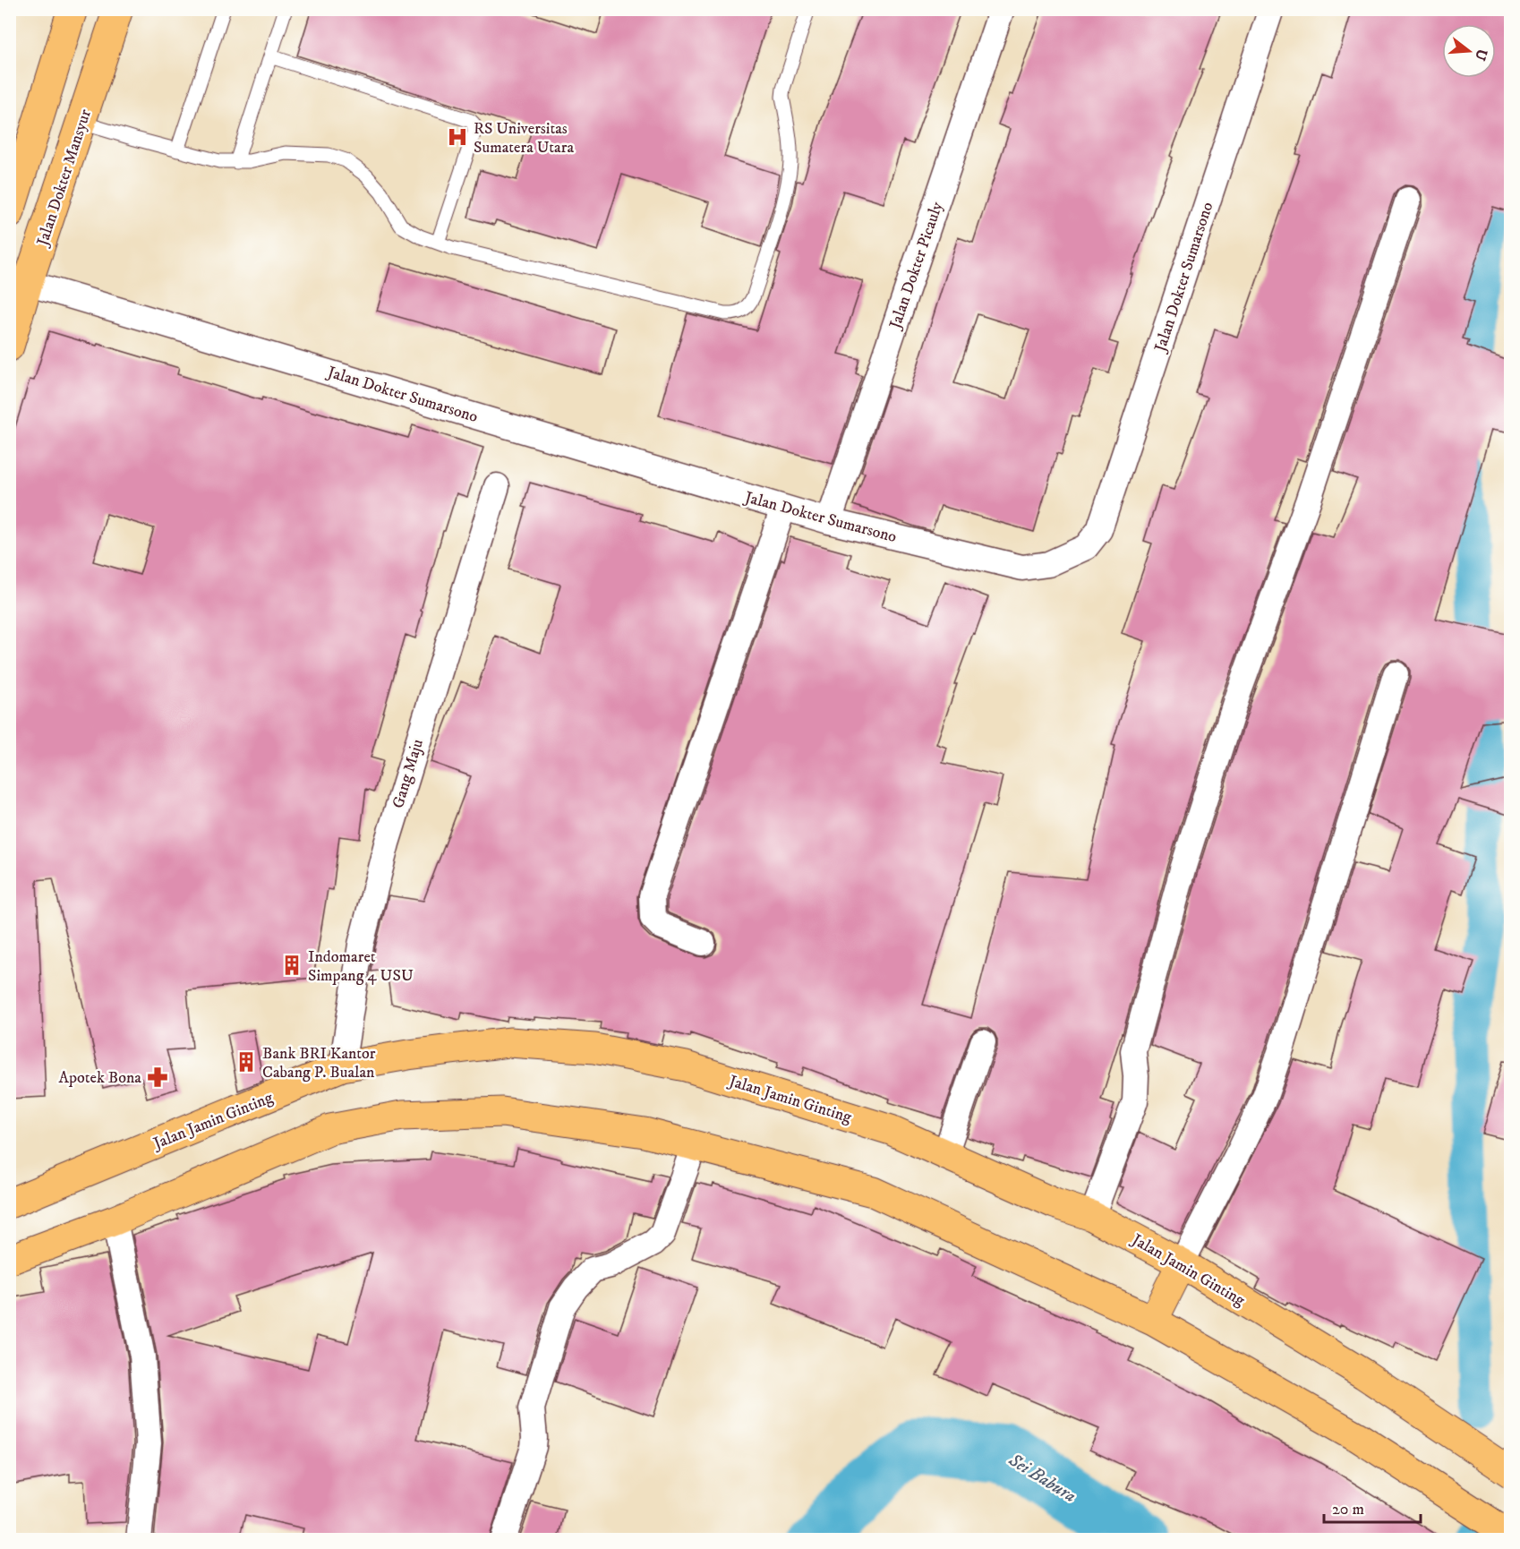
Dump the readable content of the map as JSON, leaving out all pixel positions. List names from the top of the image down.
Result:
{
  "streets": {
    "main road": ["Jalan Dokter Mansyur", "Jalan Jamin Ginting"],
    "street": ["Jalan Dokter Picauly", "Jalan Dokter Sumarsono", "Gang Maju"]
  },
  "crossings": [
    ["Jalan Dokter Mansyur", "Jalan Dokter Sumarsono"],
    ["Jalan Dokter Picauly", "Jalan Dokter Sumarsono"],
    ["Gang Maju", "Jalan Jamin Ginting"]
  ],
  "water": ["Sei Babura"],
  "places": {
    "hospital": ["RS Universitas Sumatera Utara"],
    "building": ["Indomaret Simpang 4 USU", "Bank BRI Kantor Cabang P. Bualan"],
    "pharmacy": ["Apotek Bona"]
  },
  "scale_bar": "20 m",
  "north": "right"
}
